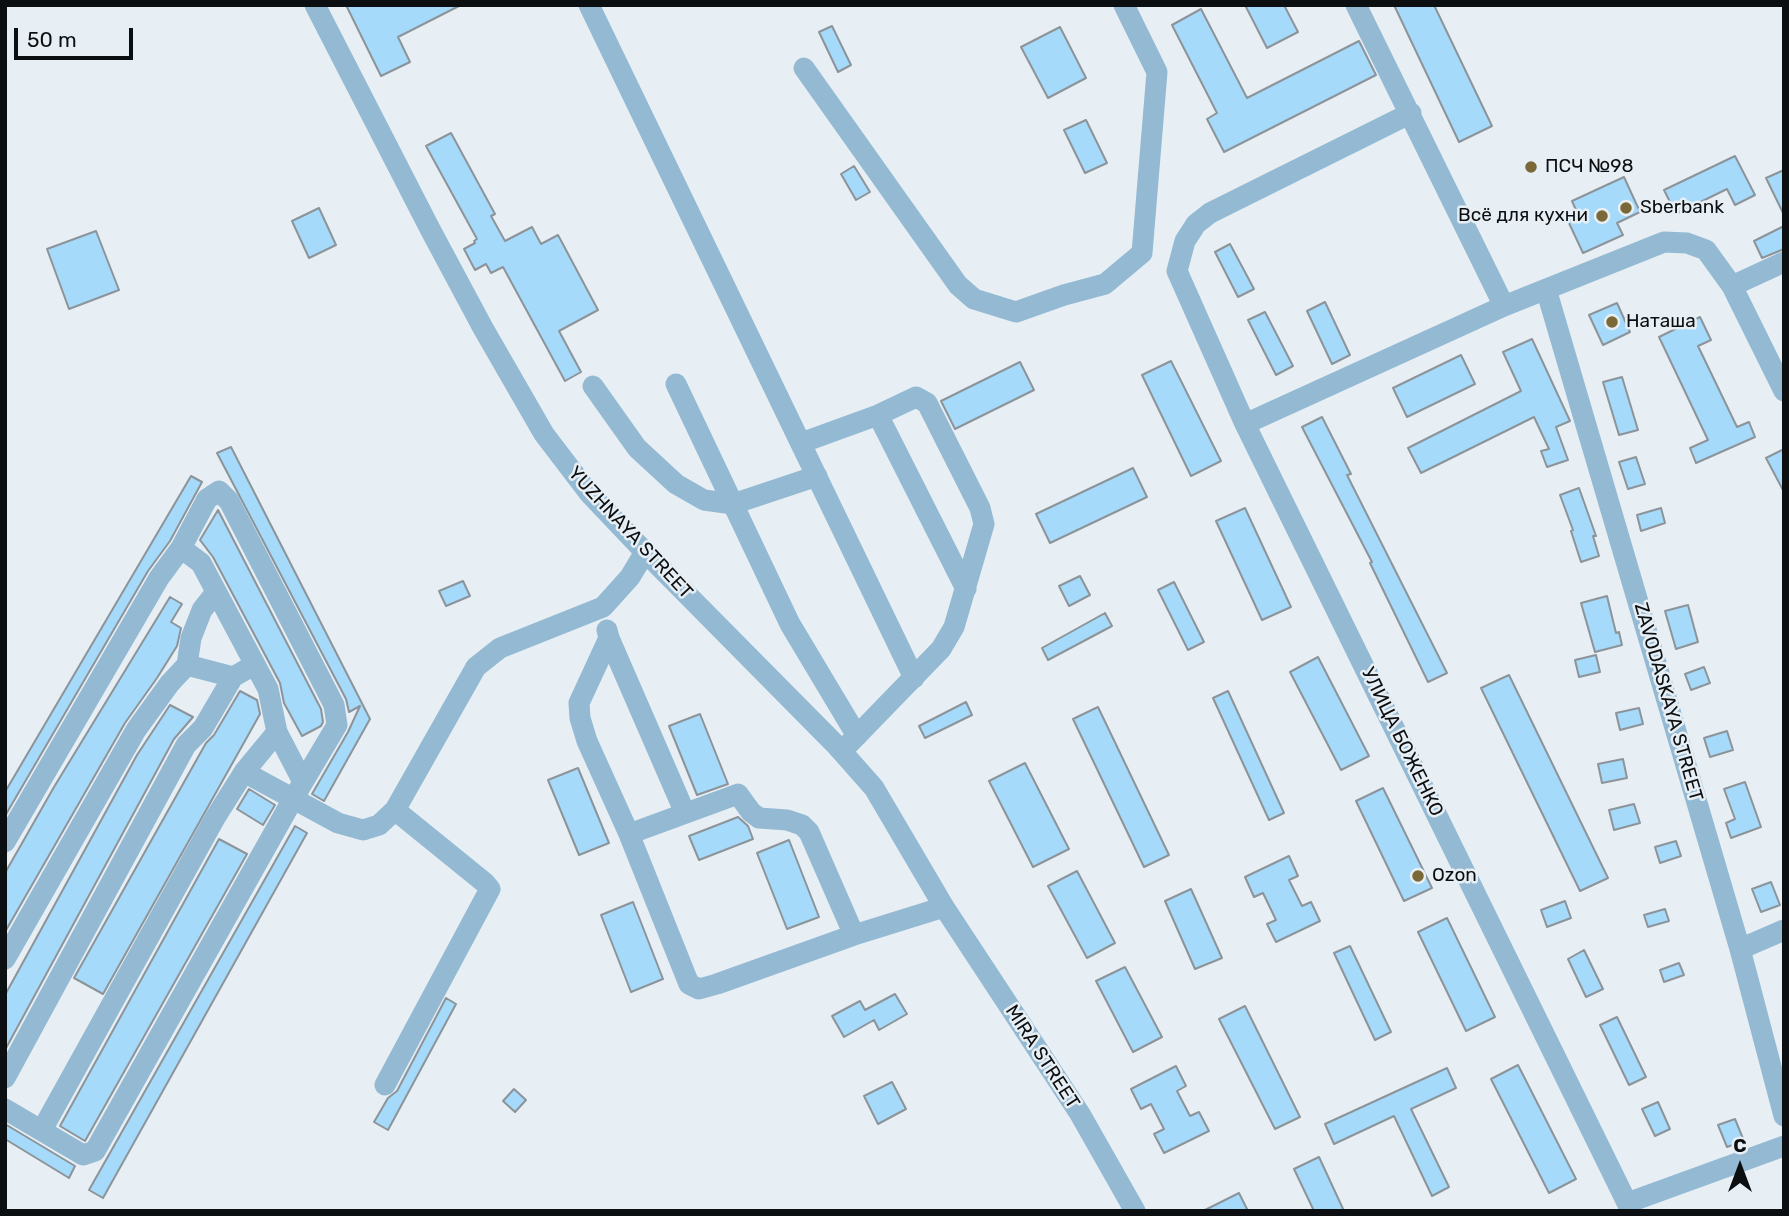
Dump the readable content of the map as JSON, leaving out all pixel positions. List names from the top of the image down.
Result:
{
  "streets": {
    "street": [
      "YUZHNAYA STREET",
      "ZAVODASKAYA STREET",
      "УЛИЦА БОЖЕНКО",
      "MIRA STREET"
    ]
  },
  "crossings": [
    ["YUZHNAYA STREET", "MIRA STREET"]
  ],
  "places": [
    "ПСЧ №98",
    "Sberbank",
    "Всё для кухни",
    "Наташа",
    "Ozon"
  ],
  "scale_bar": "50 m",
  "north": "top"
}
